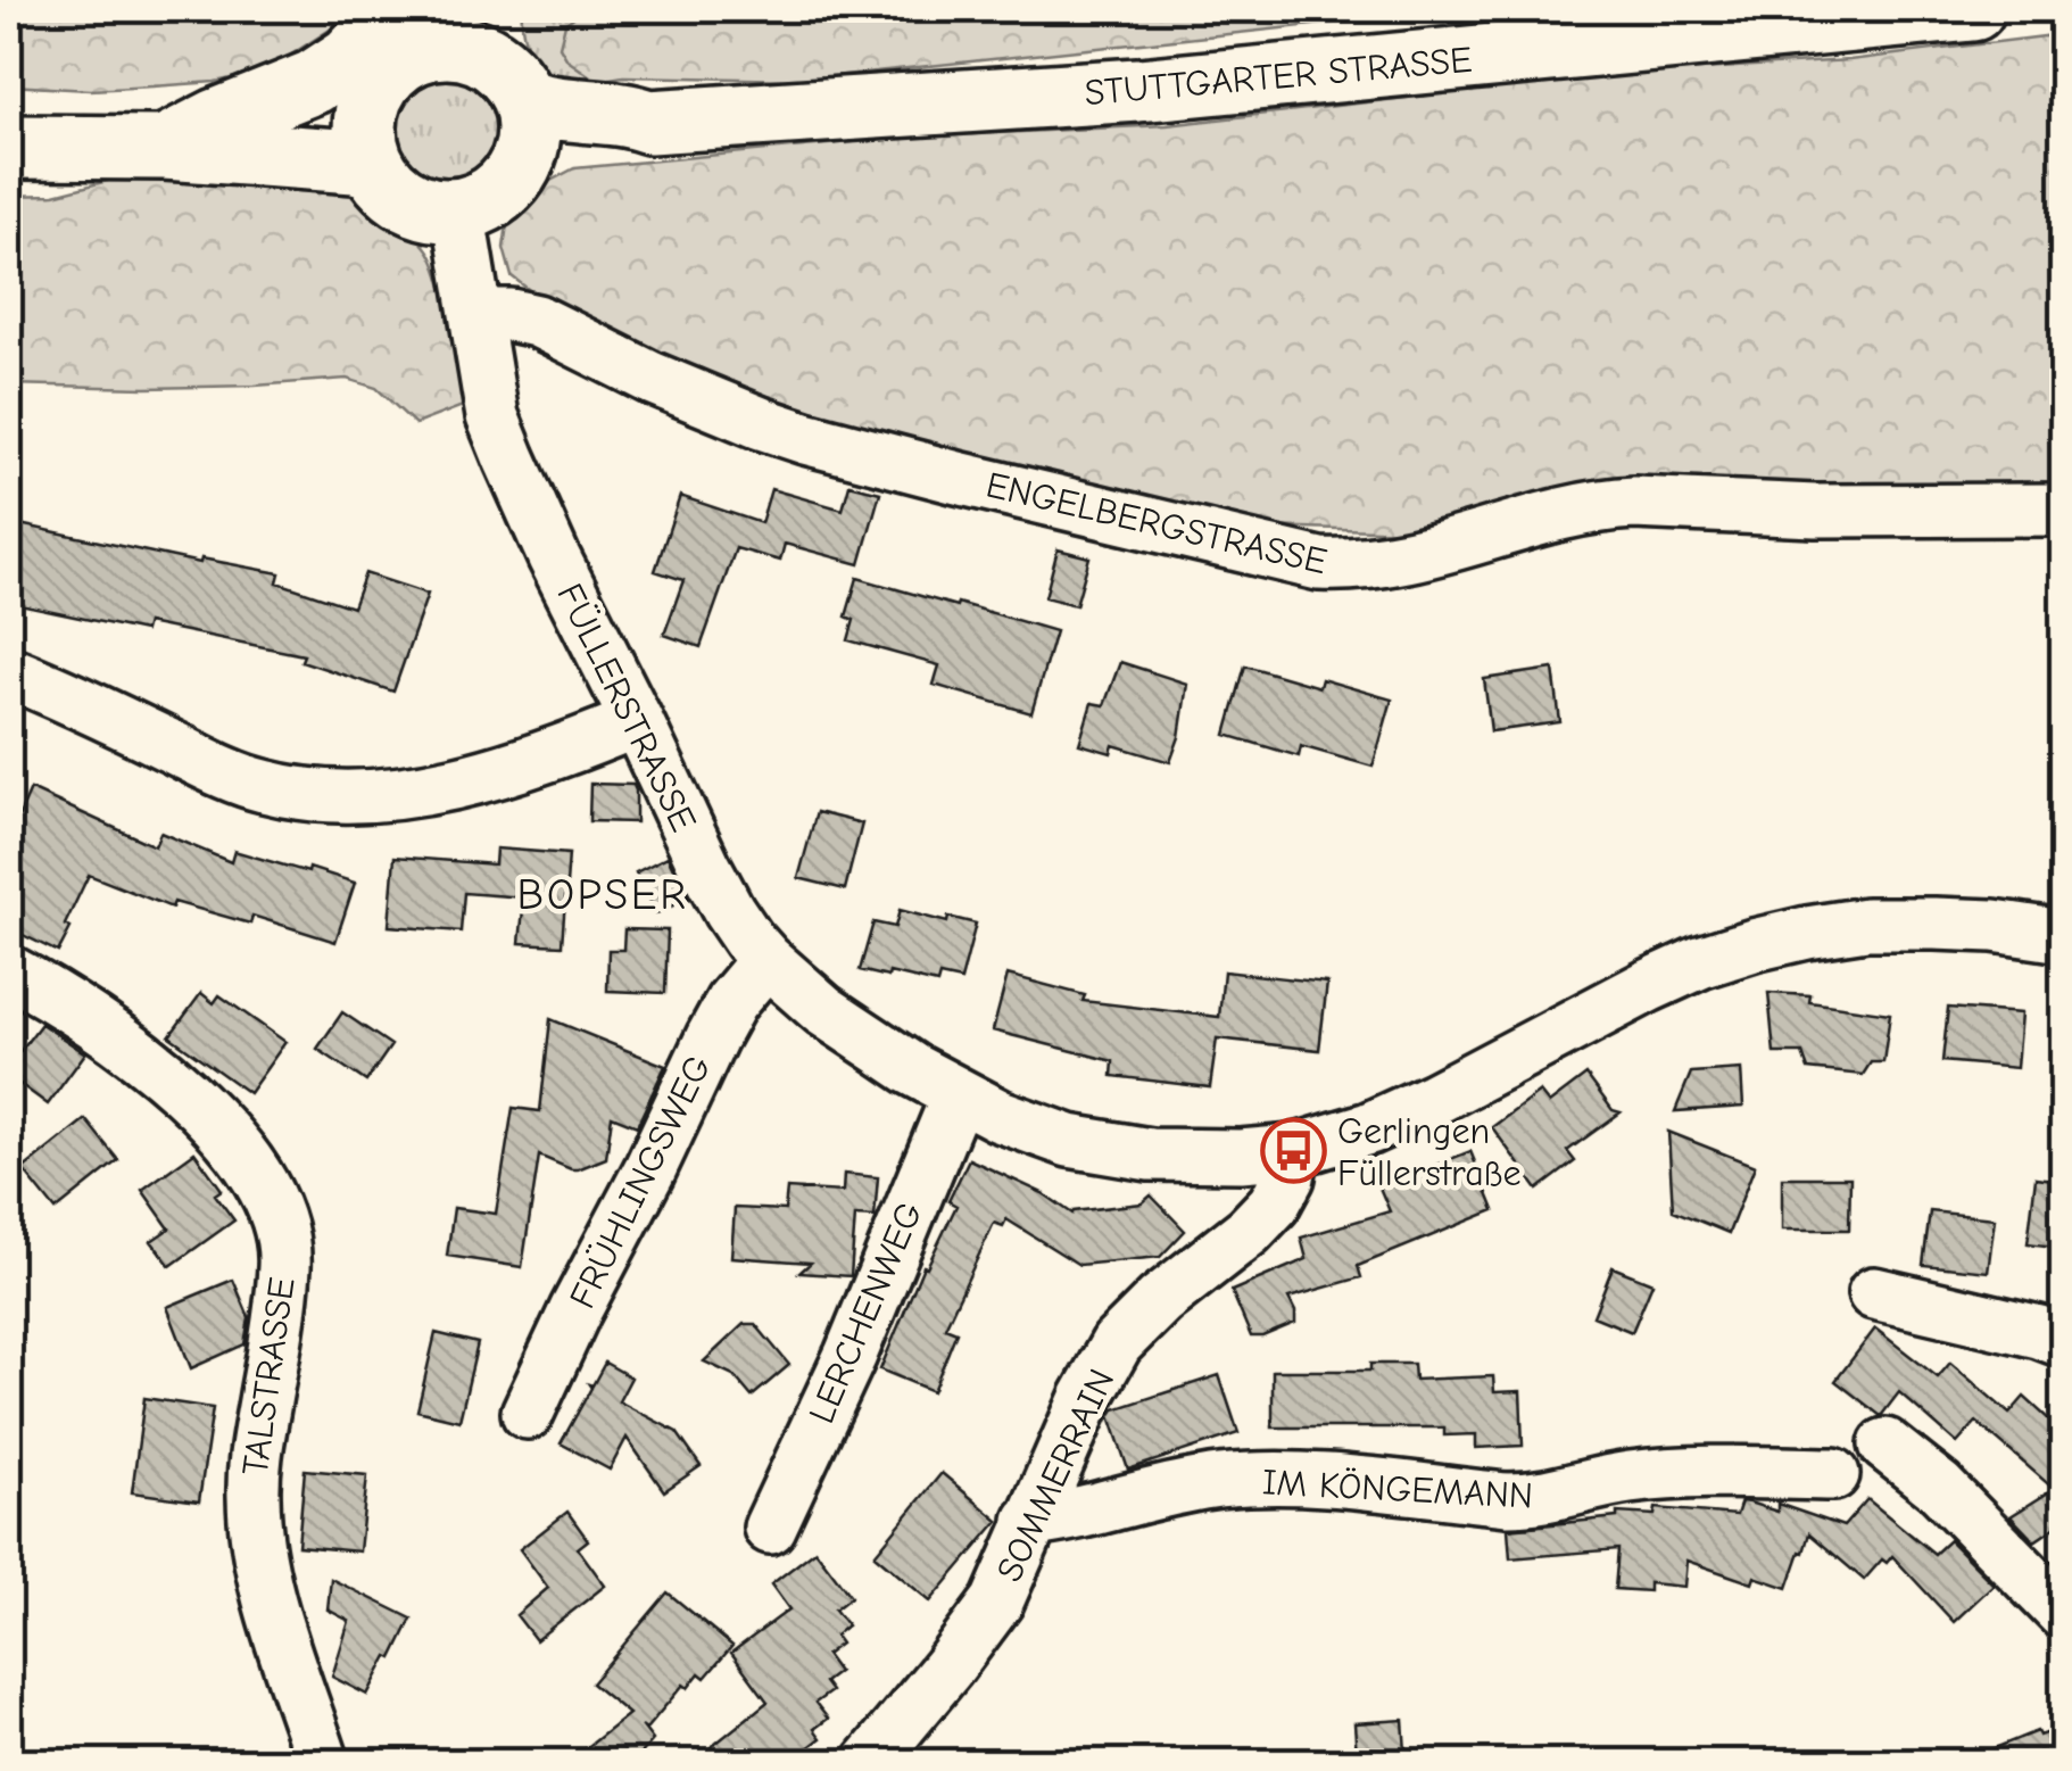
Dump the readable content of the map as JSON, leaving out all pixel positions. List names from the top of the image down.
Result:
{
  "streets": {
    "main road": ["STUTTGARTER STRASSE"],
    "street": [
      "ENGELBERGSTRASSE",
      "FÜLLERSTRASSE",
      "FRÜHLINGSWEG",
      "LERCHENWEG",
      "TALSTRASSE",
      "SOMMERRAIN",
      "IM KÖNGEMANN"
    ]
  },
  "crossings": [
    ["STUTTGARTER STRASSE", "FÜLLERSTRASSE"],
    ["ENGELBERGSTRASSE", "FÜLLERSTRASSE"],
    ["FÜLLERSTRASSE", "FRÜHLINGSWEG"],
    ["FÜLLERSTRASSE", "LERCHENWEG"],
    ["FÜLLERSTRASSE", "SOMMERRAIN"],
    ["SOMMERRAIN", "IM KÖNGEMANN"]
  ],
  "districts": ["BOPSER"],
  "places": {
    "bus stop": ["Gerlingen Füllerstraße"]
  }
}
